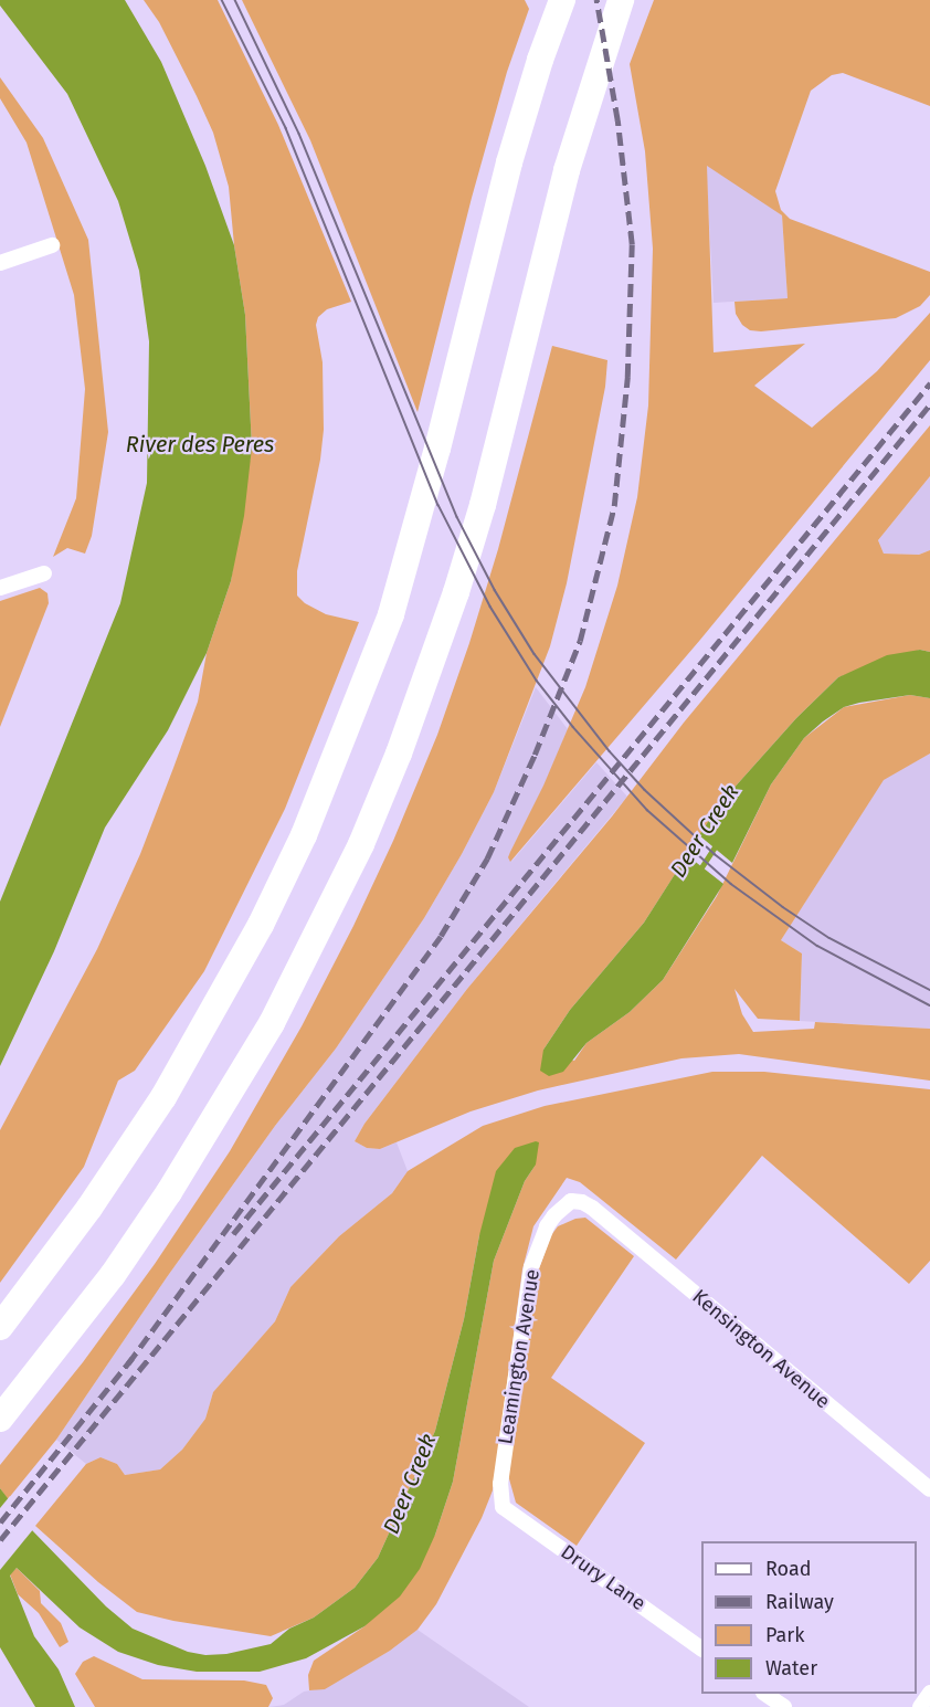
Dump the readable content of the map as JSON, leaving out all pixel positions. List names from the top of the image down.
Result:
{
  "streets": {
    "street": ["Kensington Avenue", "Leamington Avenue", "Drury Lane"]
  },
  "crossings": [
    ["Kensington Avenue", "Leamington Avenue"],
    ["Leamington Avenue", "Drury Lane"]
  ],
  "water": ["River des Peres", "Deer Creek"],
  "legend": [
    "Road",
    "Railway",
    "Park",
    "Water"
  ]
}
